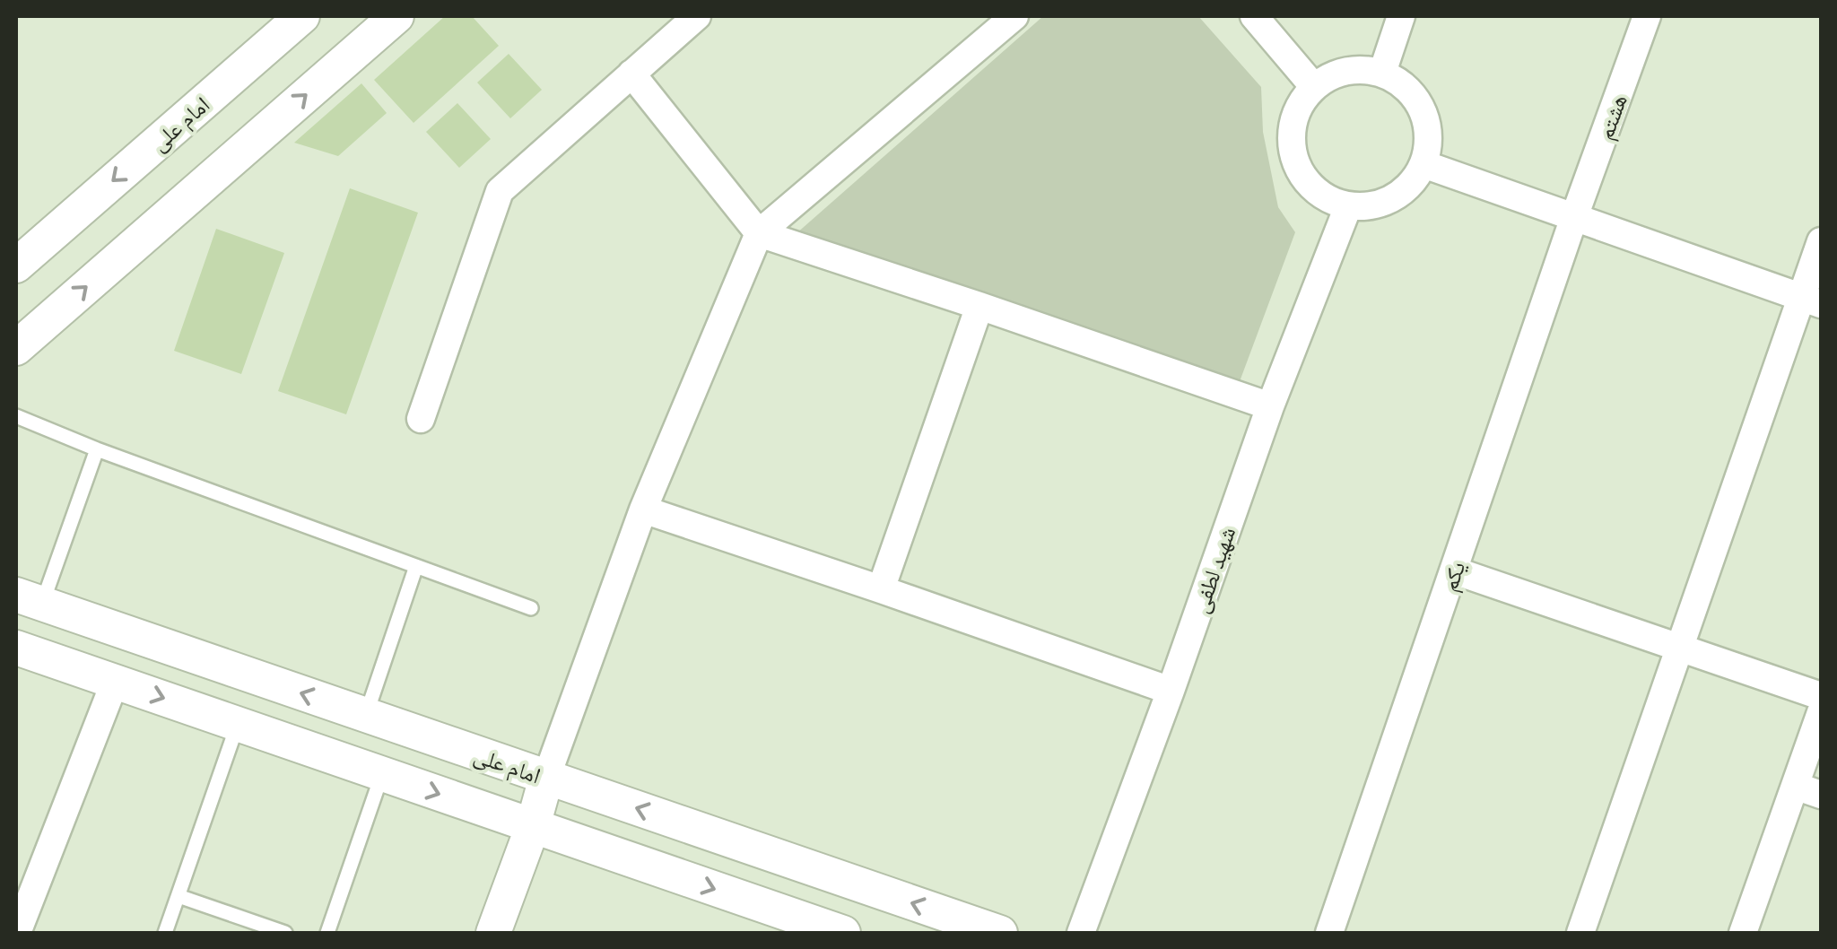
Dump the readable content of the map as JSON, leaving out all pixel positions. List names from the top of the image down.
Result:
{
  "streets": {
    "street": [
      "هشتم",
      "امام علی",
      "شهید لطفی",
      "یکم"
    ]
  },
  "crossings": [
    ["هشتم", "یکم"]
  ]
}
